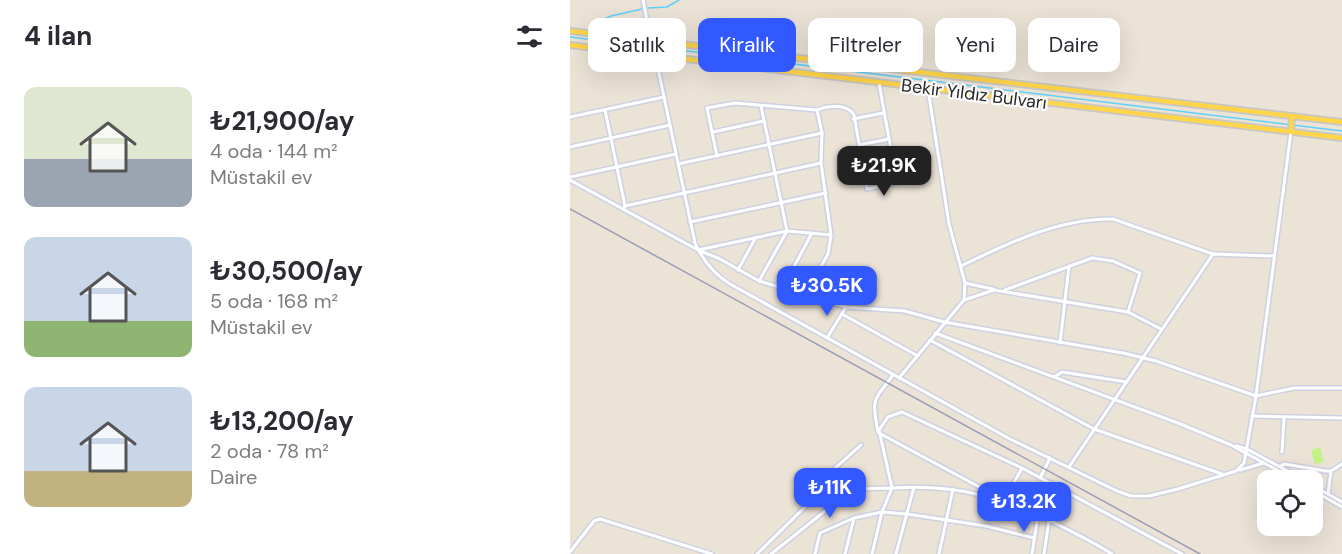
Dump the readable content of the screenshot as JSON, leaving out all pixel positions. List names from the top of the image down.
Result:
{
  "streets": {
    "main road": ["Bekir Yıldız Bulvarı"]
  },
  "page": {
    "heading": "4 ilan",
    "chip": [
      "Satılık",
      "Kiralık",
      "Filtreler",
      "Yeni",
      "Daire"
    ],
    "list": [
      {
        "name": "₺21,900/ay",
        "note": "4 oda · 144 m² · Müstakil ev"
      },
      {
        "name": "₺30,500/ay",
        "note": "5 oda · 168 m² · Müstakil ev"
      },
      {
        "name": "₺13,200/ay",
        "note": "2 oda · 78 m² · Daire"
      }
    ],
    "price": [
      "₺21.9K",
      "₺30.5K",
      "₺11K",
      "₺13.2K"
    ]
  }
}
